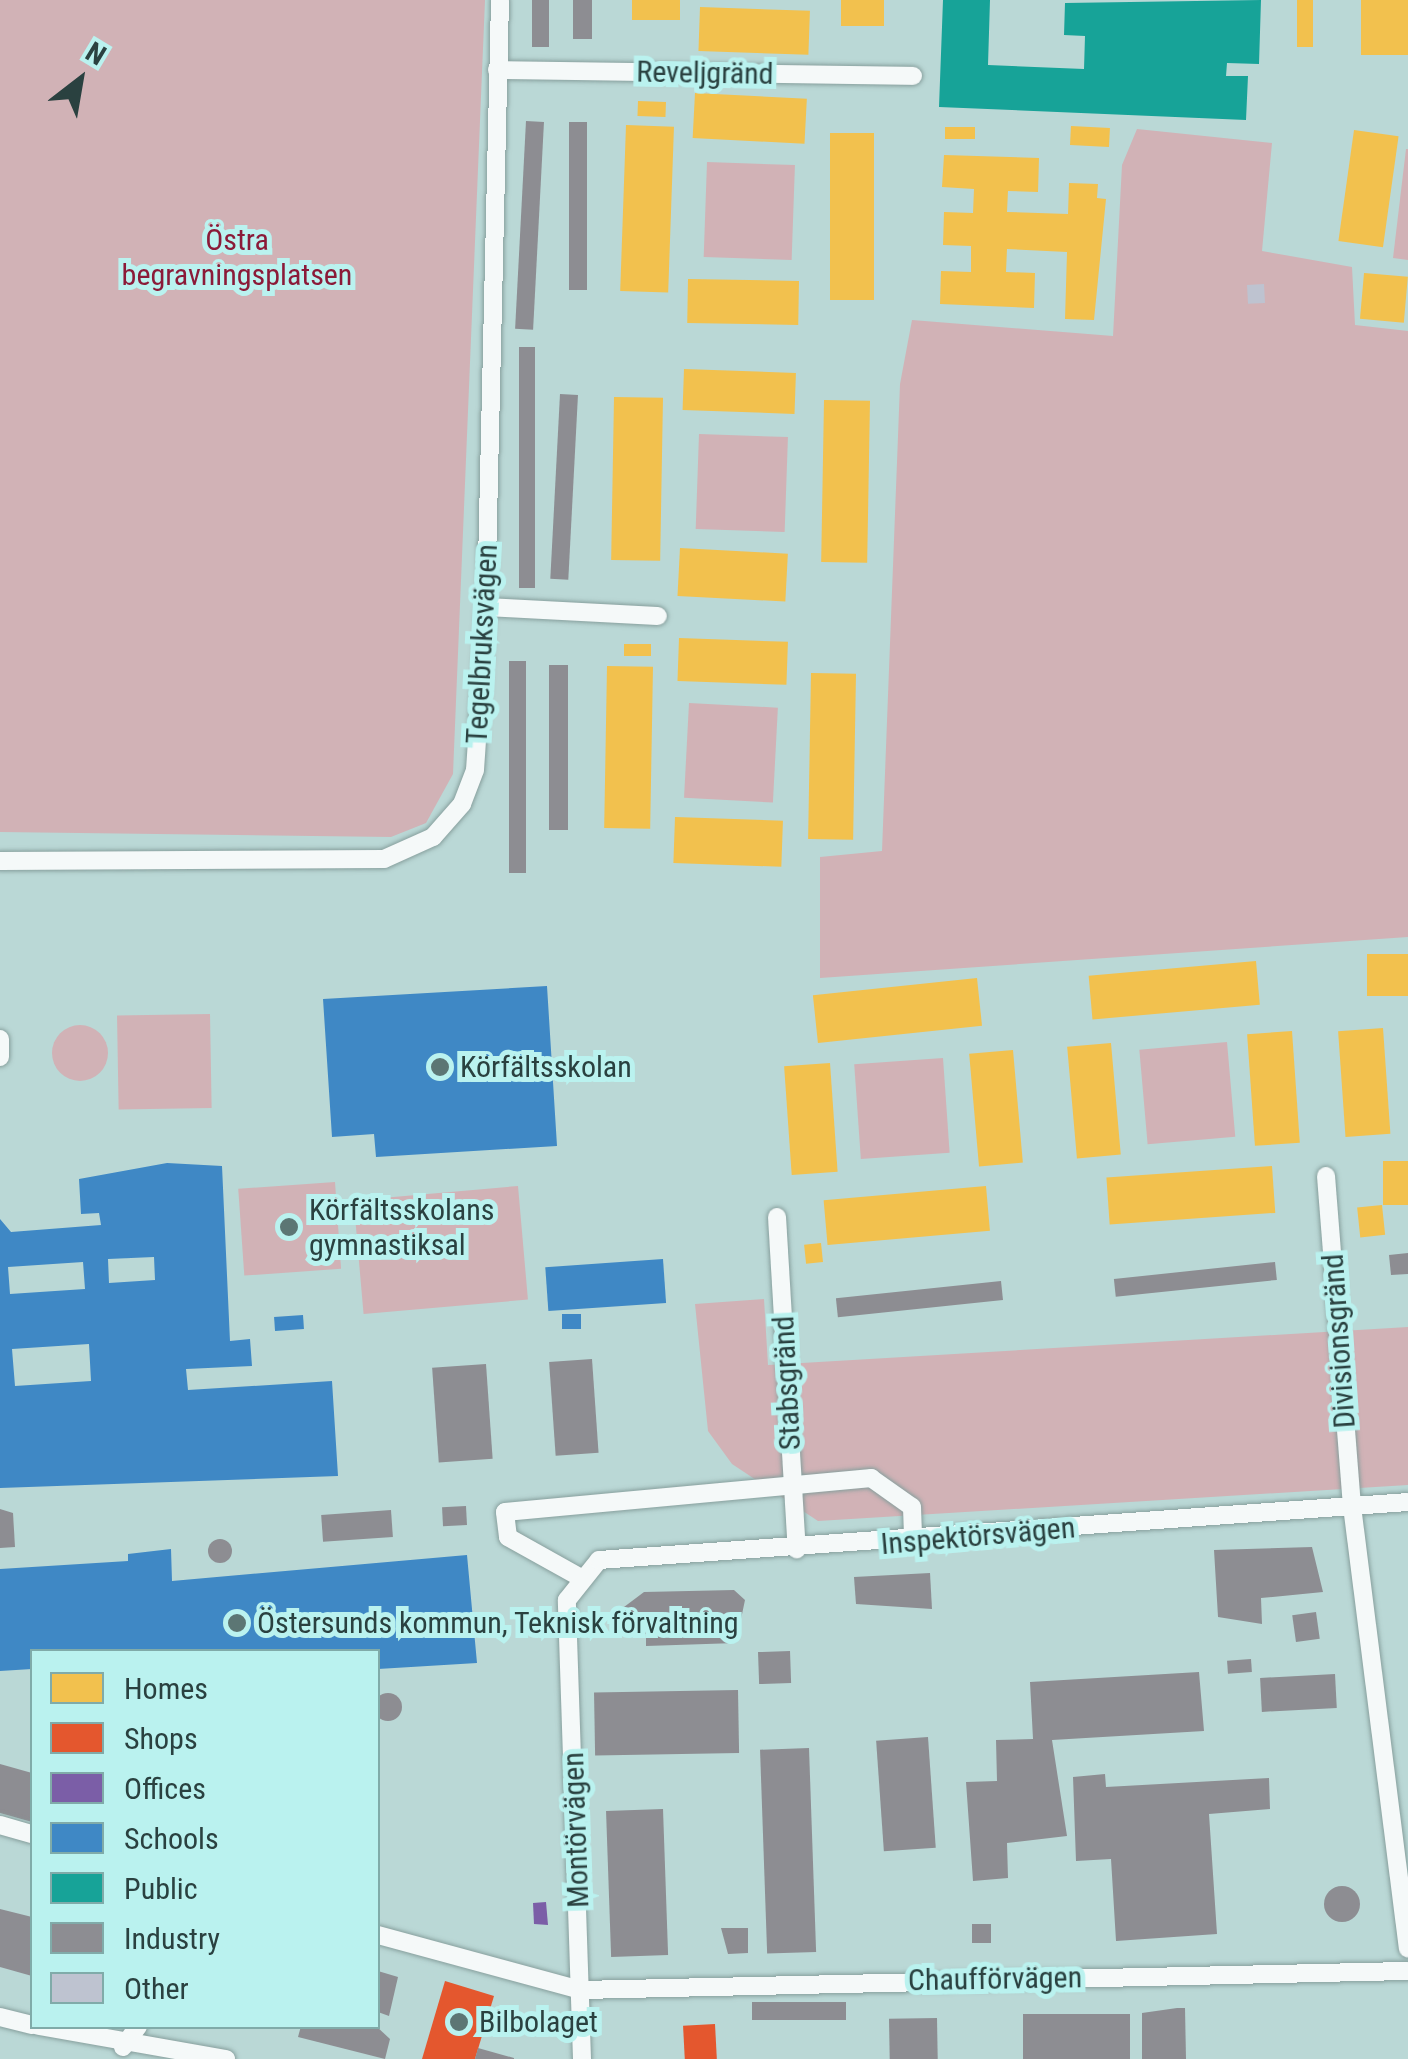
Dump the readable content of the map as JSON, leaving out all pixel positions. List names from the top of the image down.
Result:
{
  "streets": {
    "street": [
      "Reveljgränd",
      "Tegelbruksvägen",
      "Divisionsgränd",
      "Stabsgränd",
      "Inspektörsvägen",
      "Montörvägen",
      "Chaufförvägen"
    ]
  },
  "crossings": [
    ["Reveljgränd", "Tegelbruksvägen"],
    ["Divisionsgränd", "Inspektörsvägen"],
    ["Stabsgränd", "Inspektörsvägen"],
    ["Inspektörsvägen", "Montörvägen"],
    ["Montörvägen", "Chaufförvägen"]
  ],
  "parks": ["Östra begravningsplatsen"],
  "places": [
    "Körfältsskolan",
    "Körfältsskolans gymnastiksal",
    "Östersunds kommun, Teknisk förvaltning",
    "Bilbolaget"
  ],
  "legend": [
    "Homes",
    "Shops",
    "Offices",
    "Schools",
    "Public",
    "Industry",
    "Other"
  ],
  "north": "top right"
}
